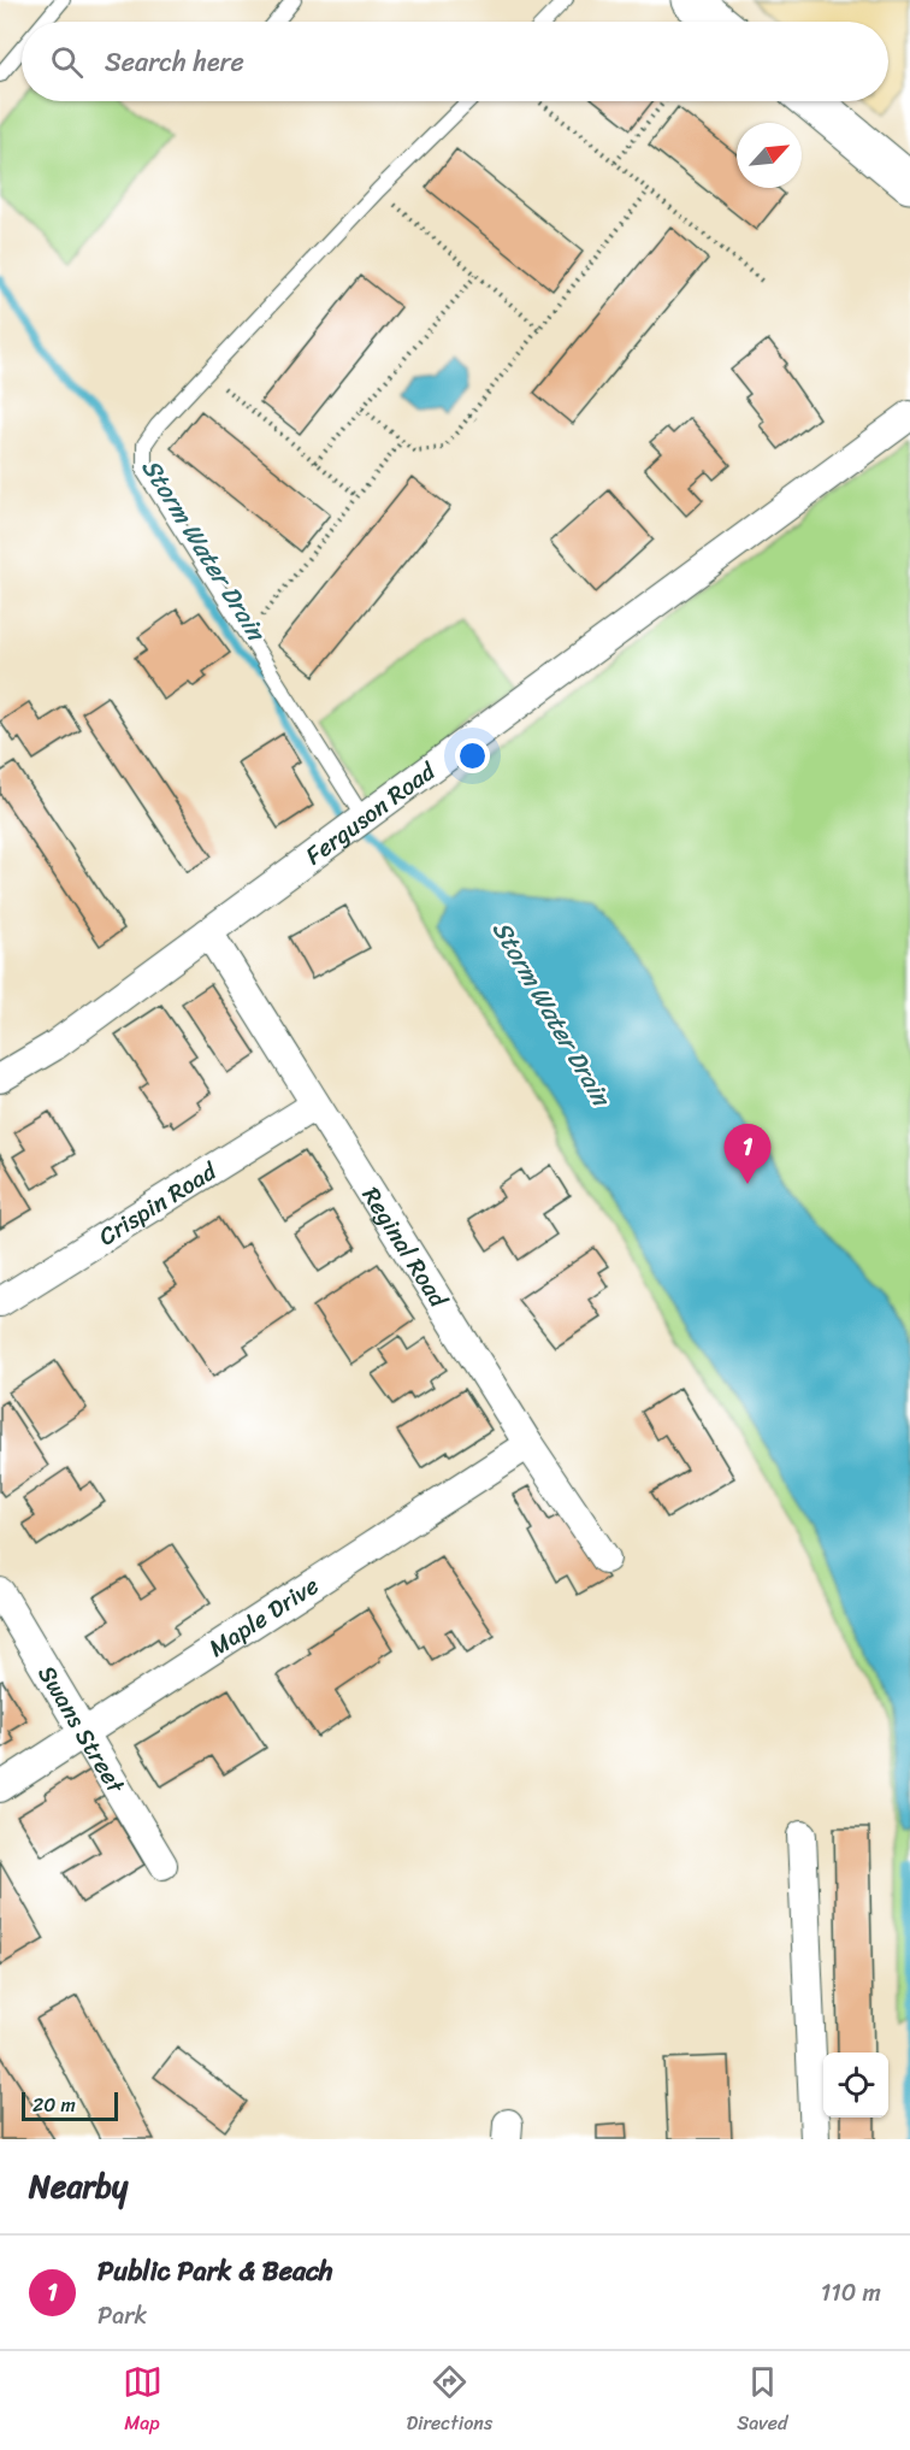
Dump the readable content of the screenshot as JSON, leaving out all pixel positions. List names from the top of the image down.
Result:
{
  "streets": {
    "street": [
      "Ferguson Road",
      "Crispin Road",
      "Reginal Road",
      "Maple Drive",
      "Swans Street"
    ]
  },
  "crossings": [
    ["Ferguson Road", "Reginal Road"],
    ["Crispin Road", "Reginal Road"],
    ["Reginal Road", "Maple Drive"],
    ["Maple Drive", "Swans Street"]
  ],
  "water": ["Storm Water Drain"],
  "scale_bar": "20 m",
  "north": "top right",
  "page": {
    "search": "Search here",
    "pins": "1",
    "scale": "20 m",
    "heading": "Nearby",
    "list": [
      {
        "mark": "1",
        "name": "Public Park & Beach",
        "note": "Park",
        "value": "110 m"
      }
    ],
    "nav": ["Map", "Directions", "Saved"]
  }
}
